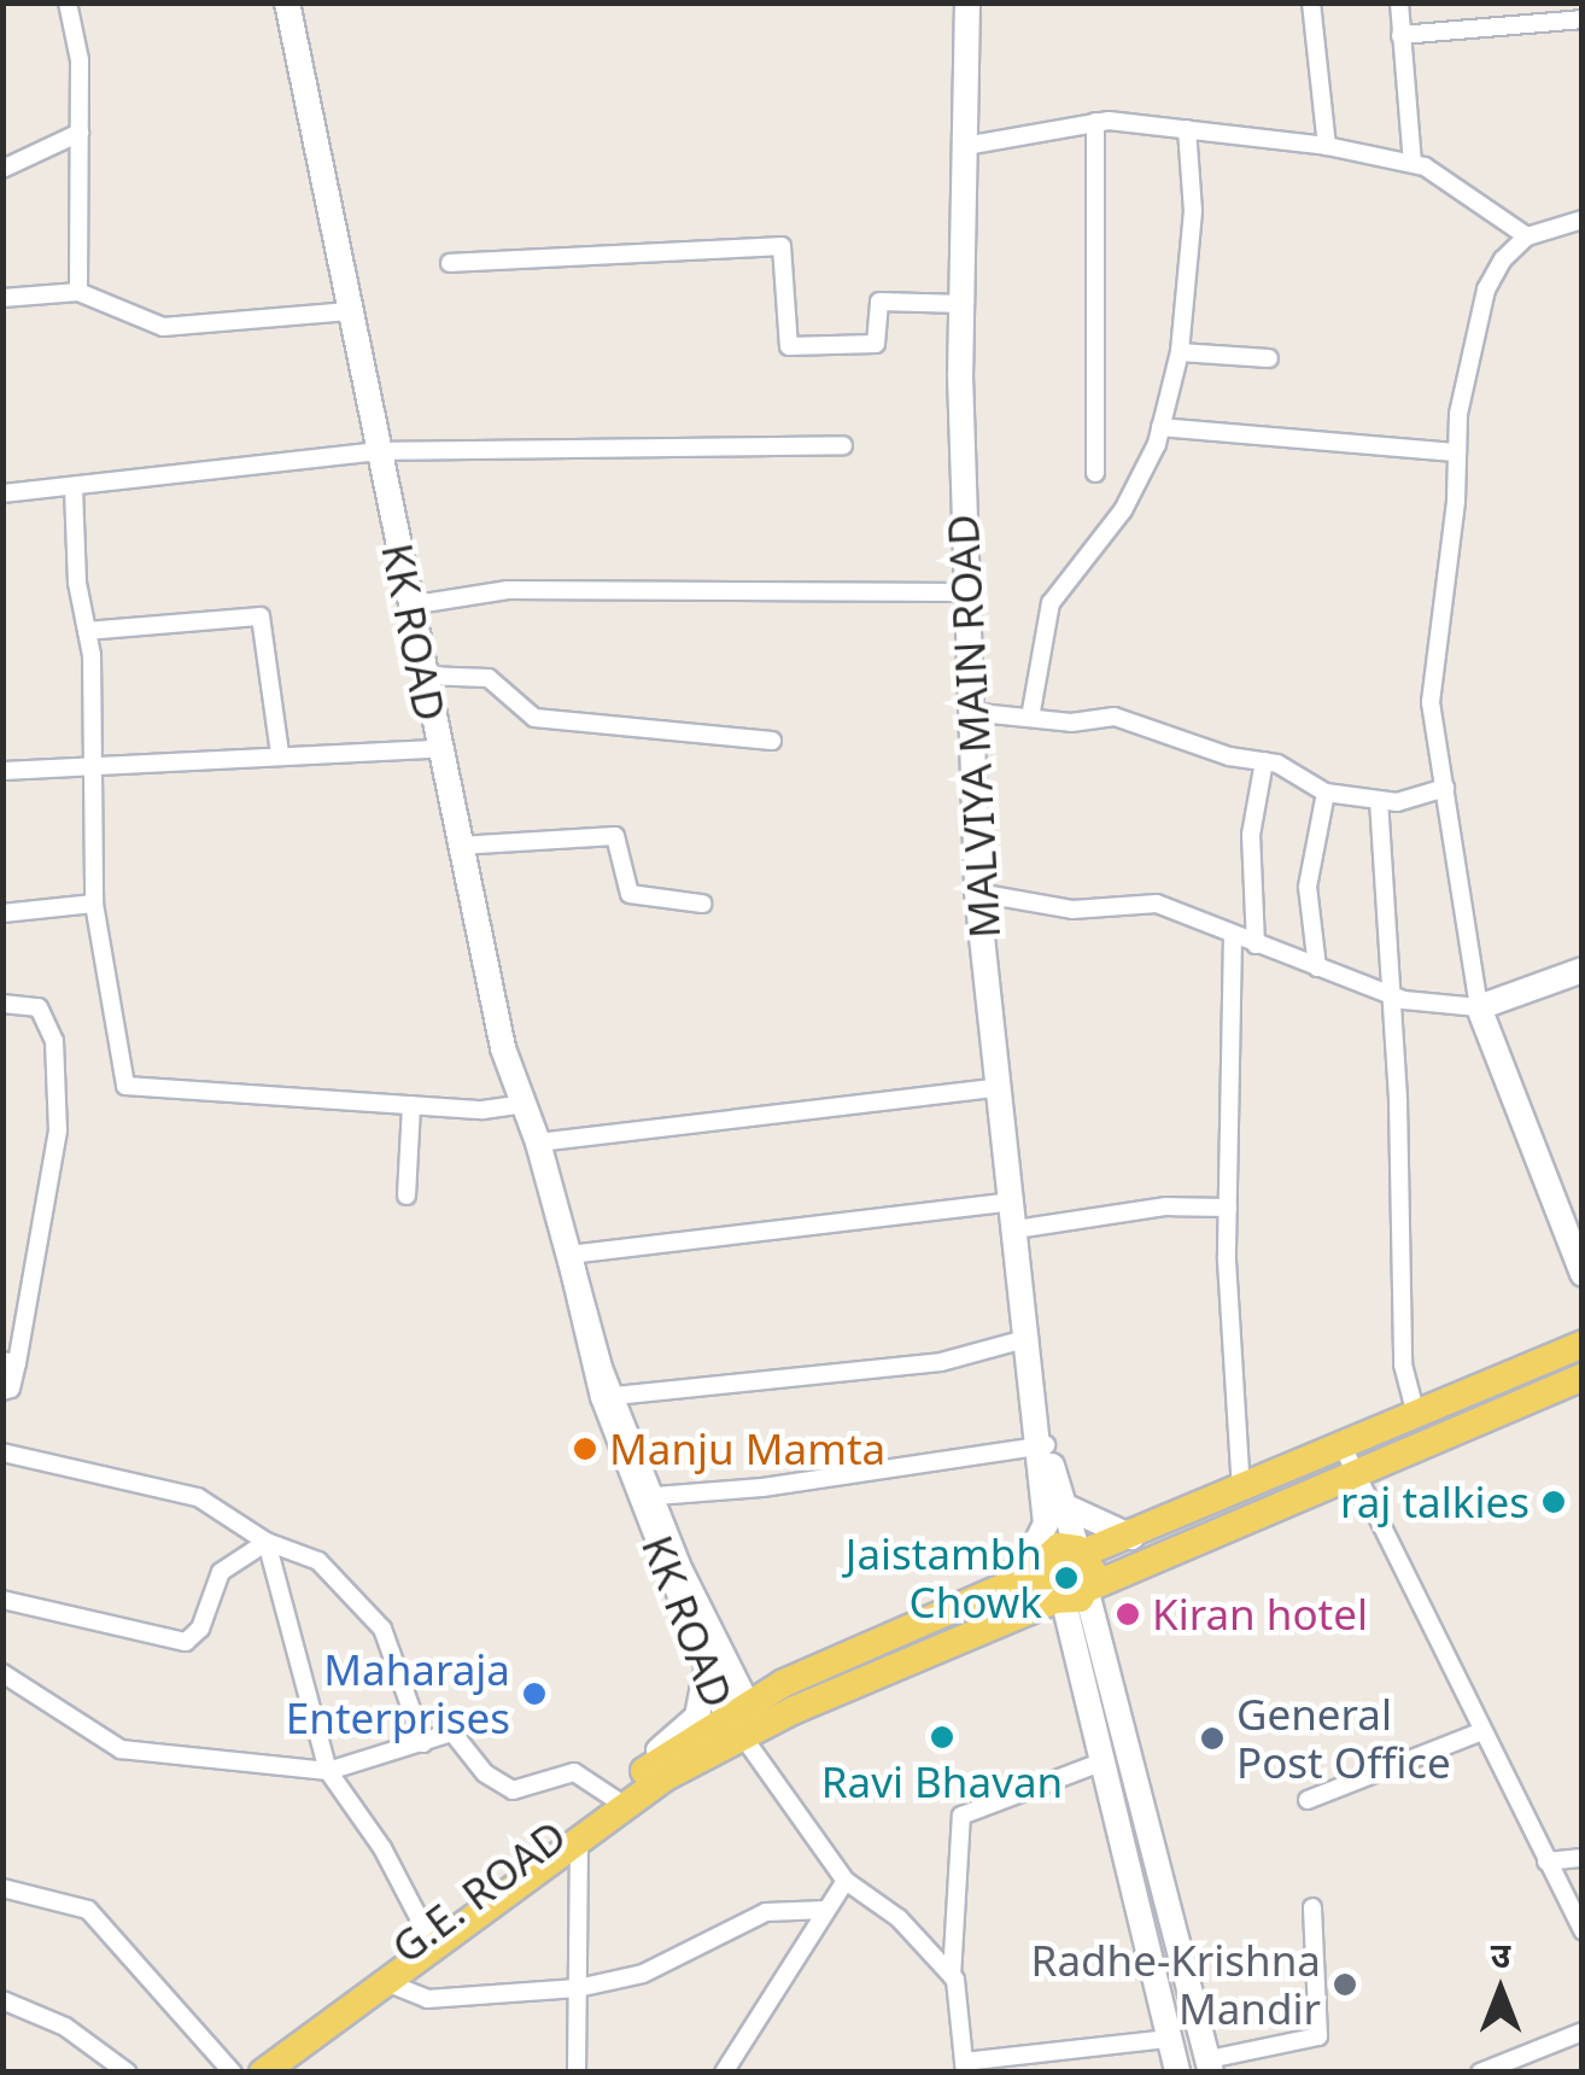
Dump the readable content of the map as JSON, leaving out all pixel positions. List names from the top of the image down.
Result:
{
  "streets": {
    "main road": ["G.E. ROAD"],
    "street": ["KK ROAD", "MALVIYA MAIN ROAD"]
  },
  "places": [
    "Manju Mamta",
    "raj talkies",
    "Jaistambh Chowk",
    "Kiran hotel",
    "Maharaja Enterprises",
    "Ravi Bhavan",
    "General Post Office",
    "Radhe-Krishna Mandir"
  ],
  "north": "top"
}
